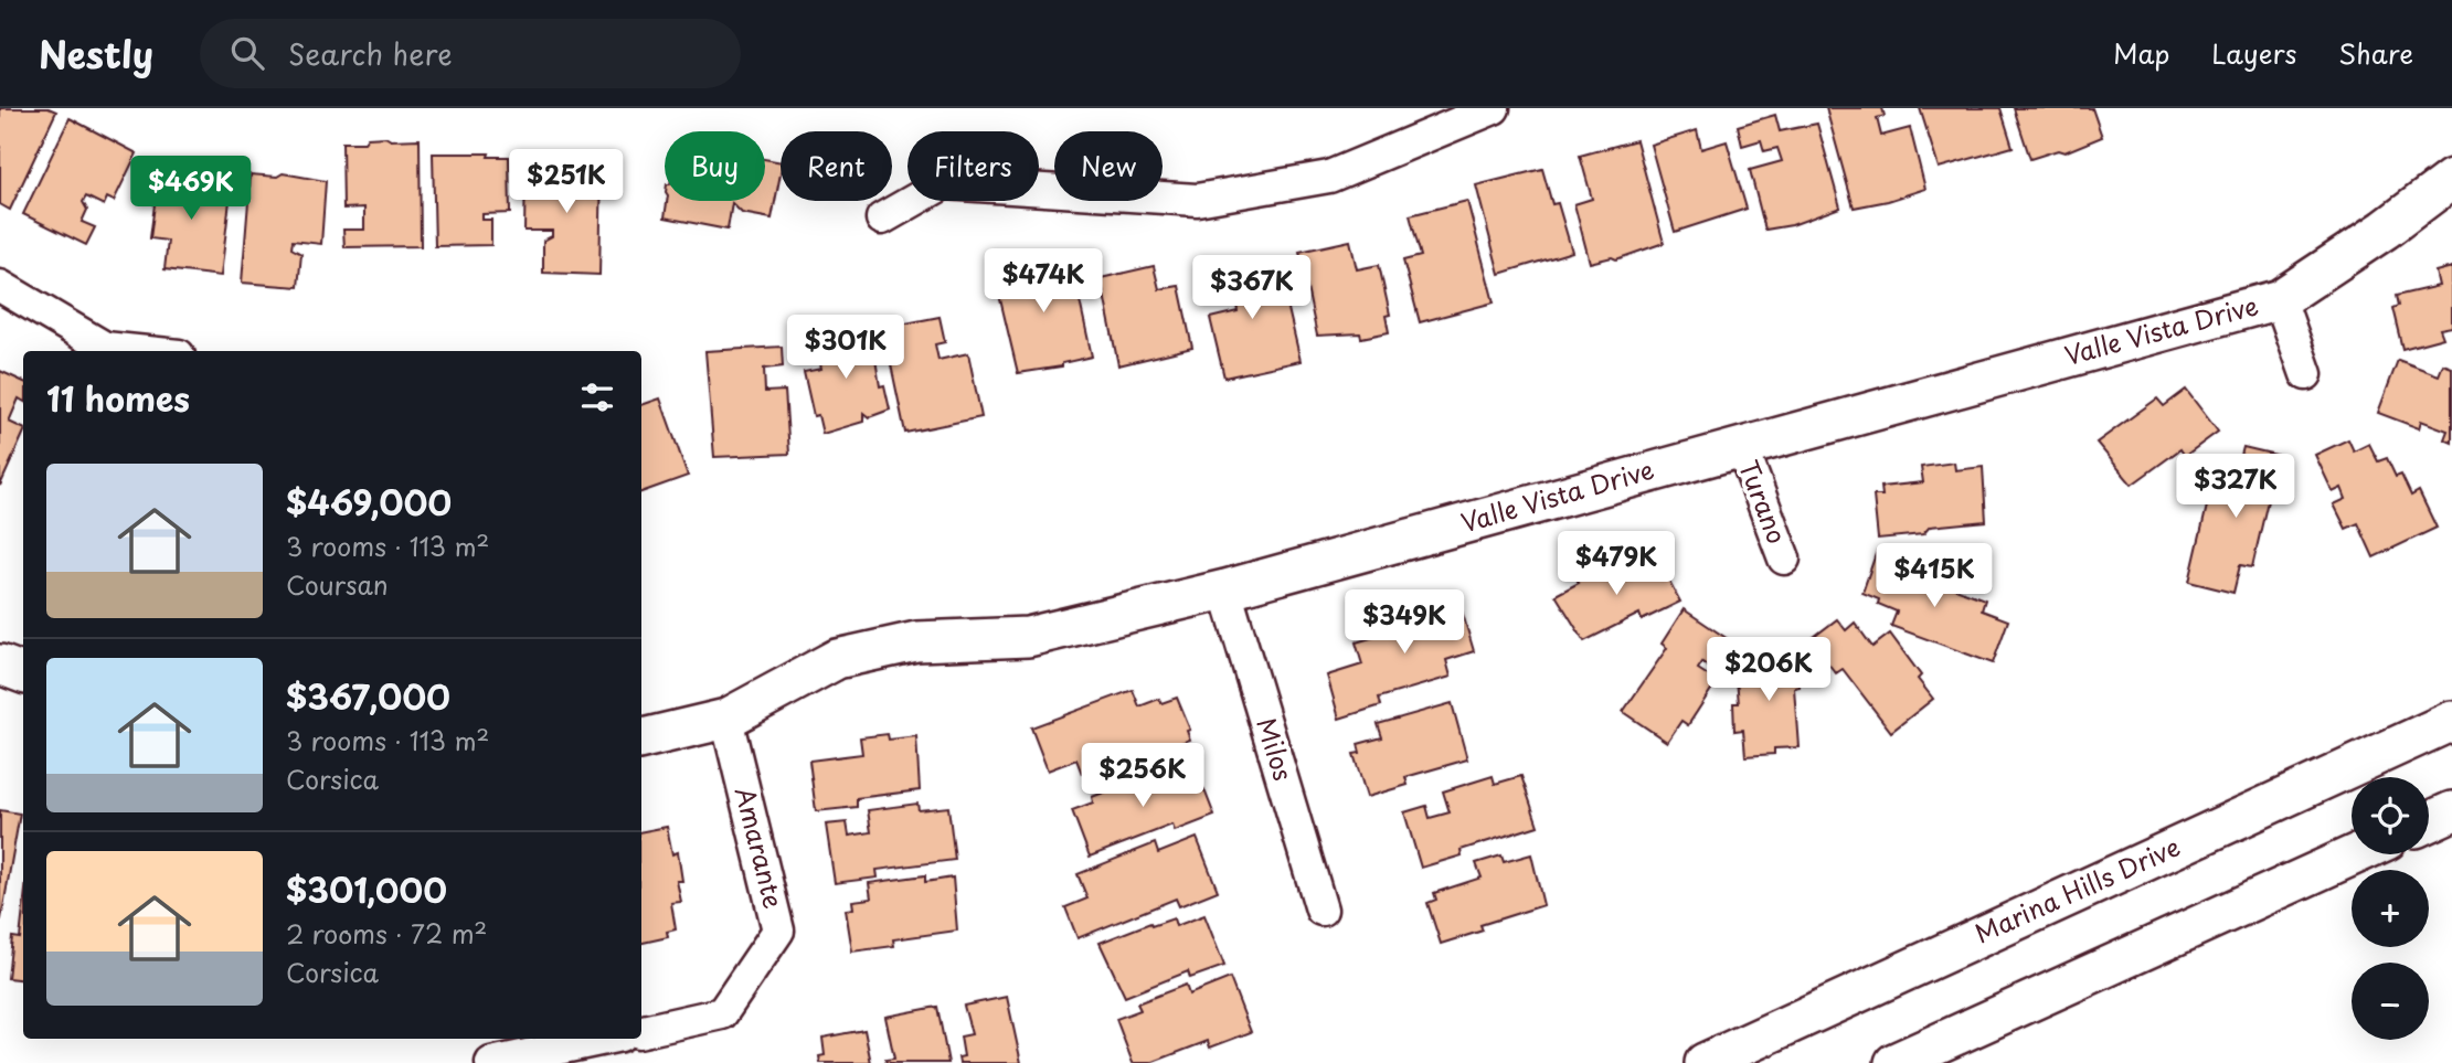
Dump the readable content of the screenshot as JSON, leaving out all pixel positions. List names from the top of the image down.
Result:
{
  "streets": {
    "street": [
      "Valle Vista Drive",
      "Turano",
      "Milos",
      "Amarante",
      "Marina Hills Drive"
    ]
  },
  "crossings": [
    ["Valle Vista Drive", "Turano"],
    ["Valle Vista Drive", "Milos"],
    ["Valle Vista Drive", "Amarante"]
  ],
  "page": {
    "header": "Nestly",
    "search": "Search here",
    "nav": ["Map", "Layers", "Share"],
    "chip": [
      "Buy",
      "Rent",
      "Filters",
      "New"
    ],
    "price": [
      "$251K",
      "$469K",
      "$474K",
      "$367K",
      "$301K",
      "$327K",
      "$479K",
      "$415K",
      "$349K",
      "$206K",
      "$256K"
    ],
    "heading": "11 homes",
    "list": [
      {
        "name": "$469,000",
        "note": "3 rooms · 113 m² · Coursan"
      },
      {
        "name": "$367,000",
        "note": "3 rooms · 113 m² · Corsica"
      },
      {
        "name": "$301,000",
        "note": "2 rooms · 72 m² · Corsica"
      }
    ],
    "map_buttons": ["+", "−"]
  }
}
